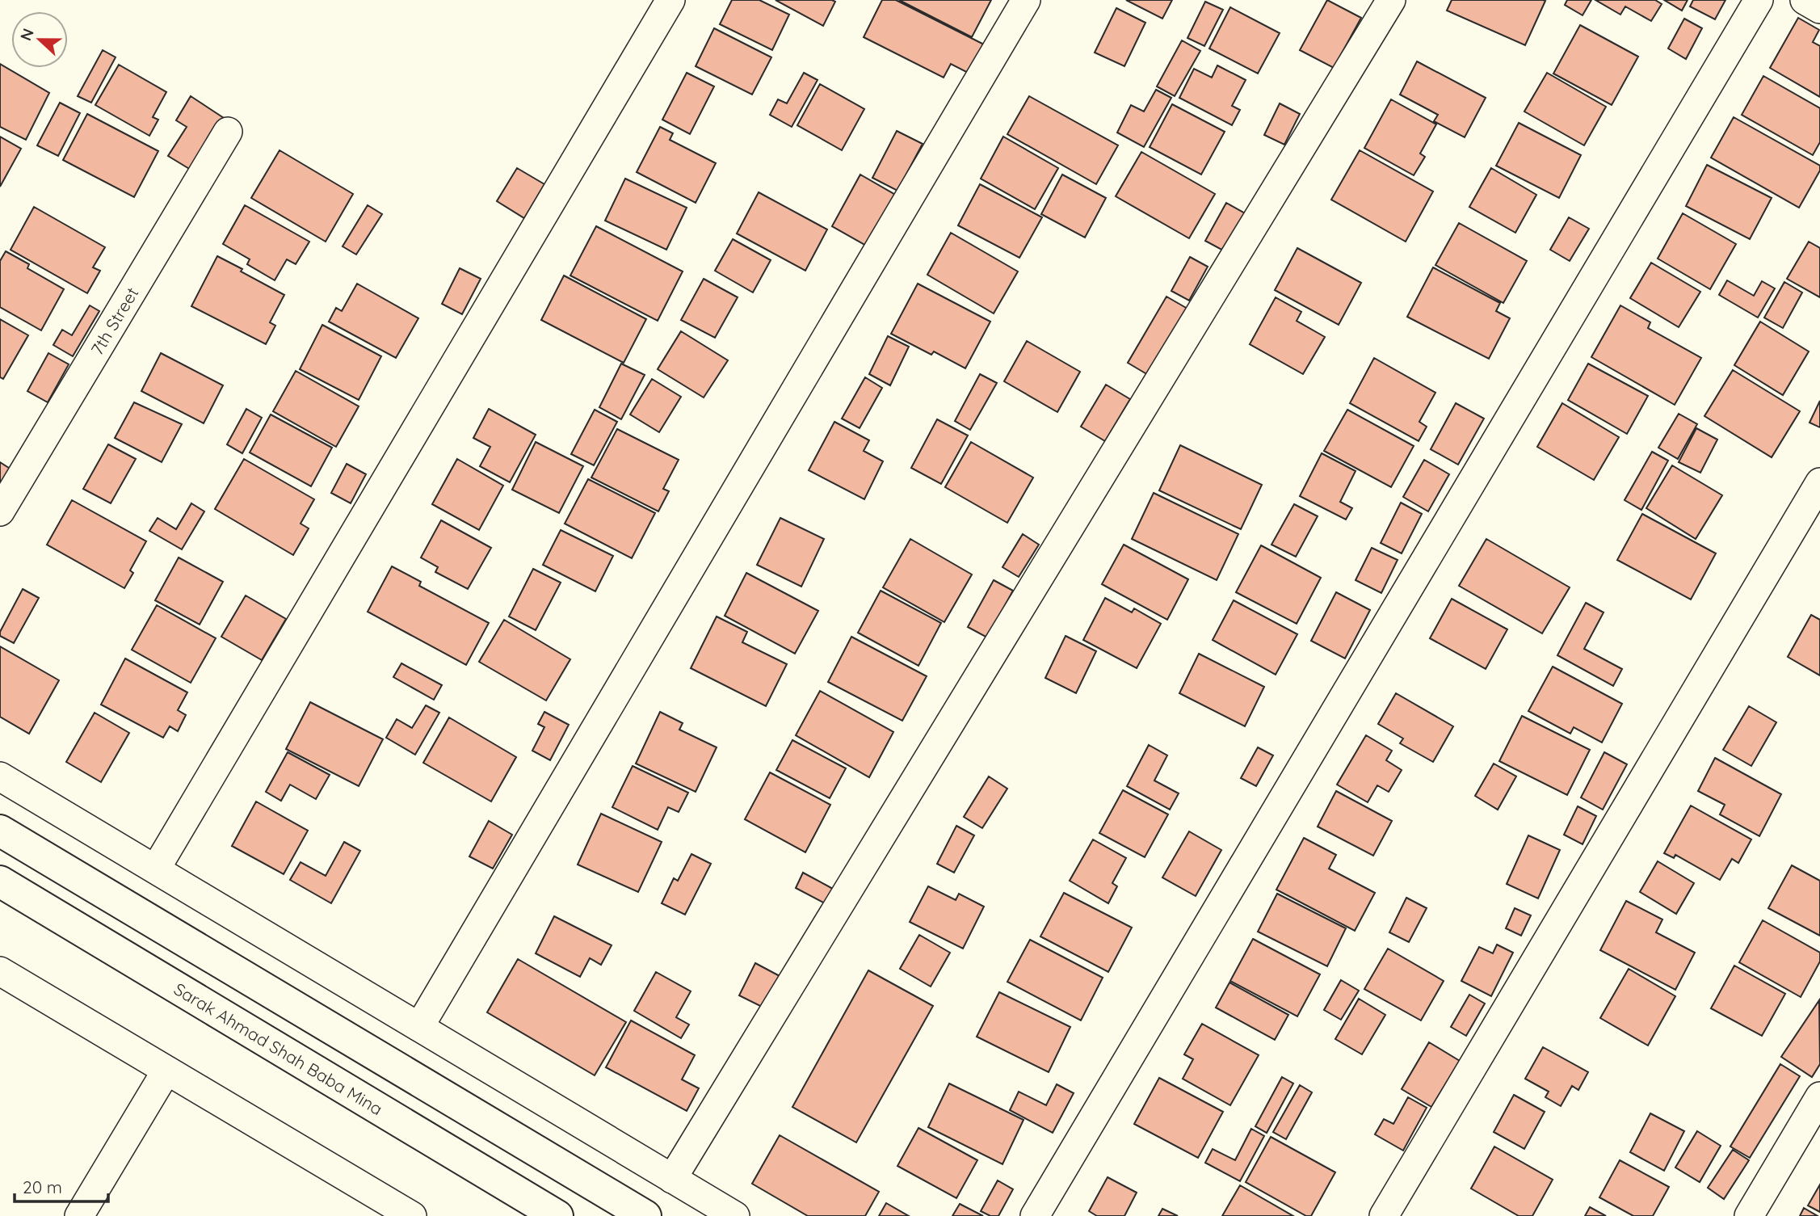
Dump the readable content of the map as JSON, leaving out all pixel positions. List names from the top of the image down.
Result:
{
  "streets": {
    "highway": ["Sarak Ahmad Shah Baba Mina"],
    "street": ["7th Street"]
  },
  "scale_bar": "20 m",
  "north": "left"
}
